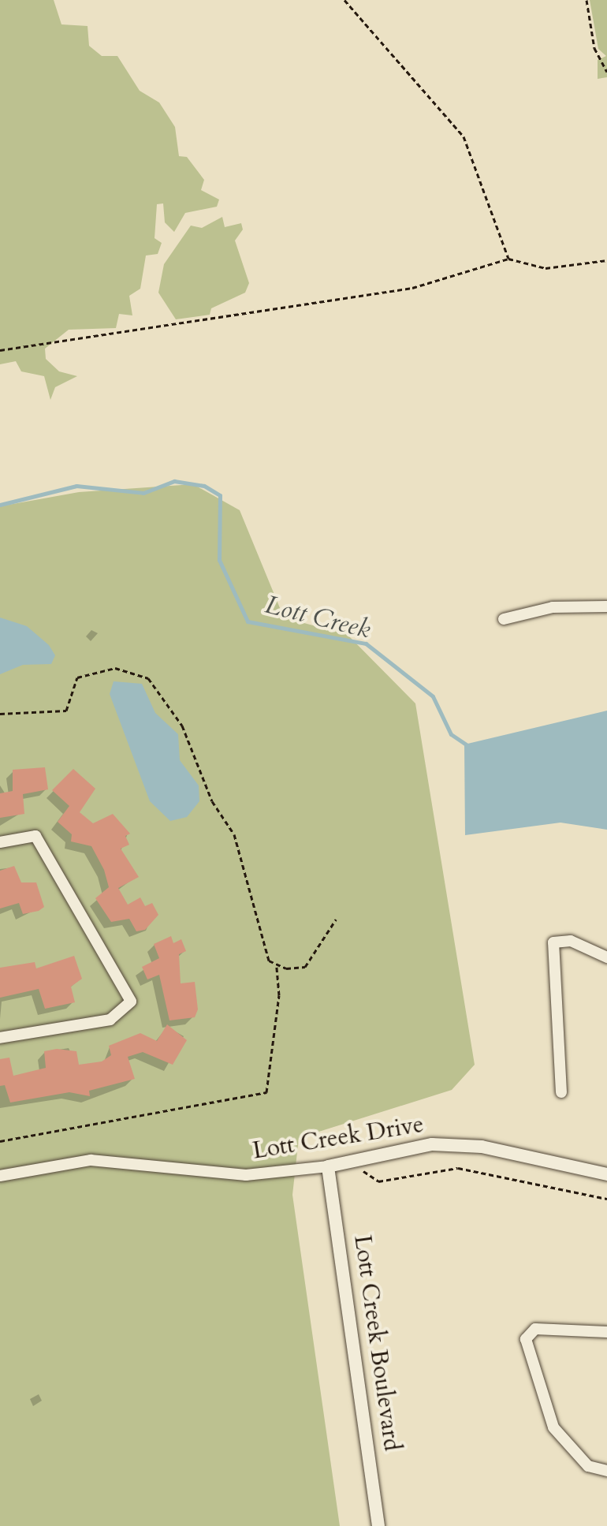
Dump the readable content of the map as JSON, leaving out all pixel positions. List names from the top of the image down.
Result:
{
  "streets": {
    "street": ["Lott Creek Drive", "Lott Creek Boulevard"]
  },
  "crossings": [
    ["Lott Creek Drive", "Lott Creek Boulevard"]
  ],
  "water": ["Lott Creek"]
}
